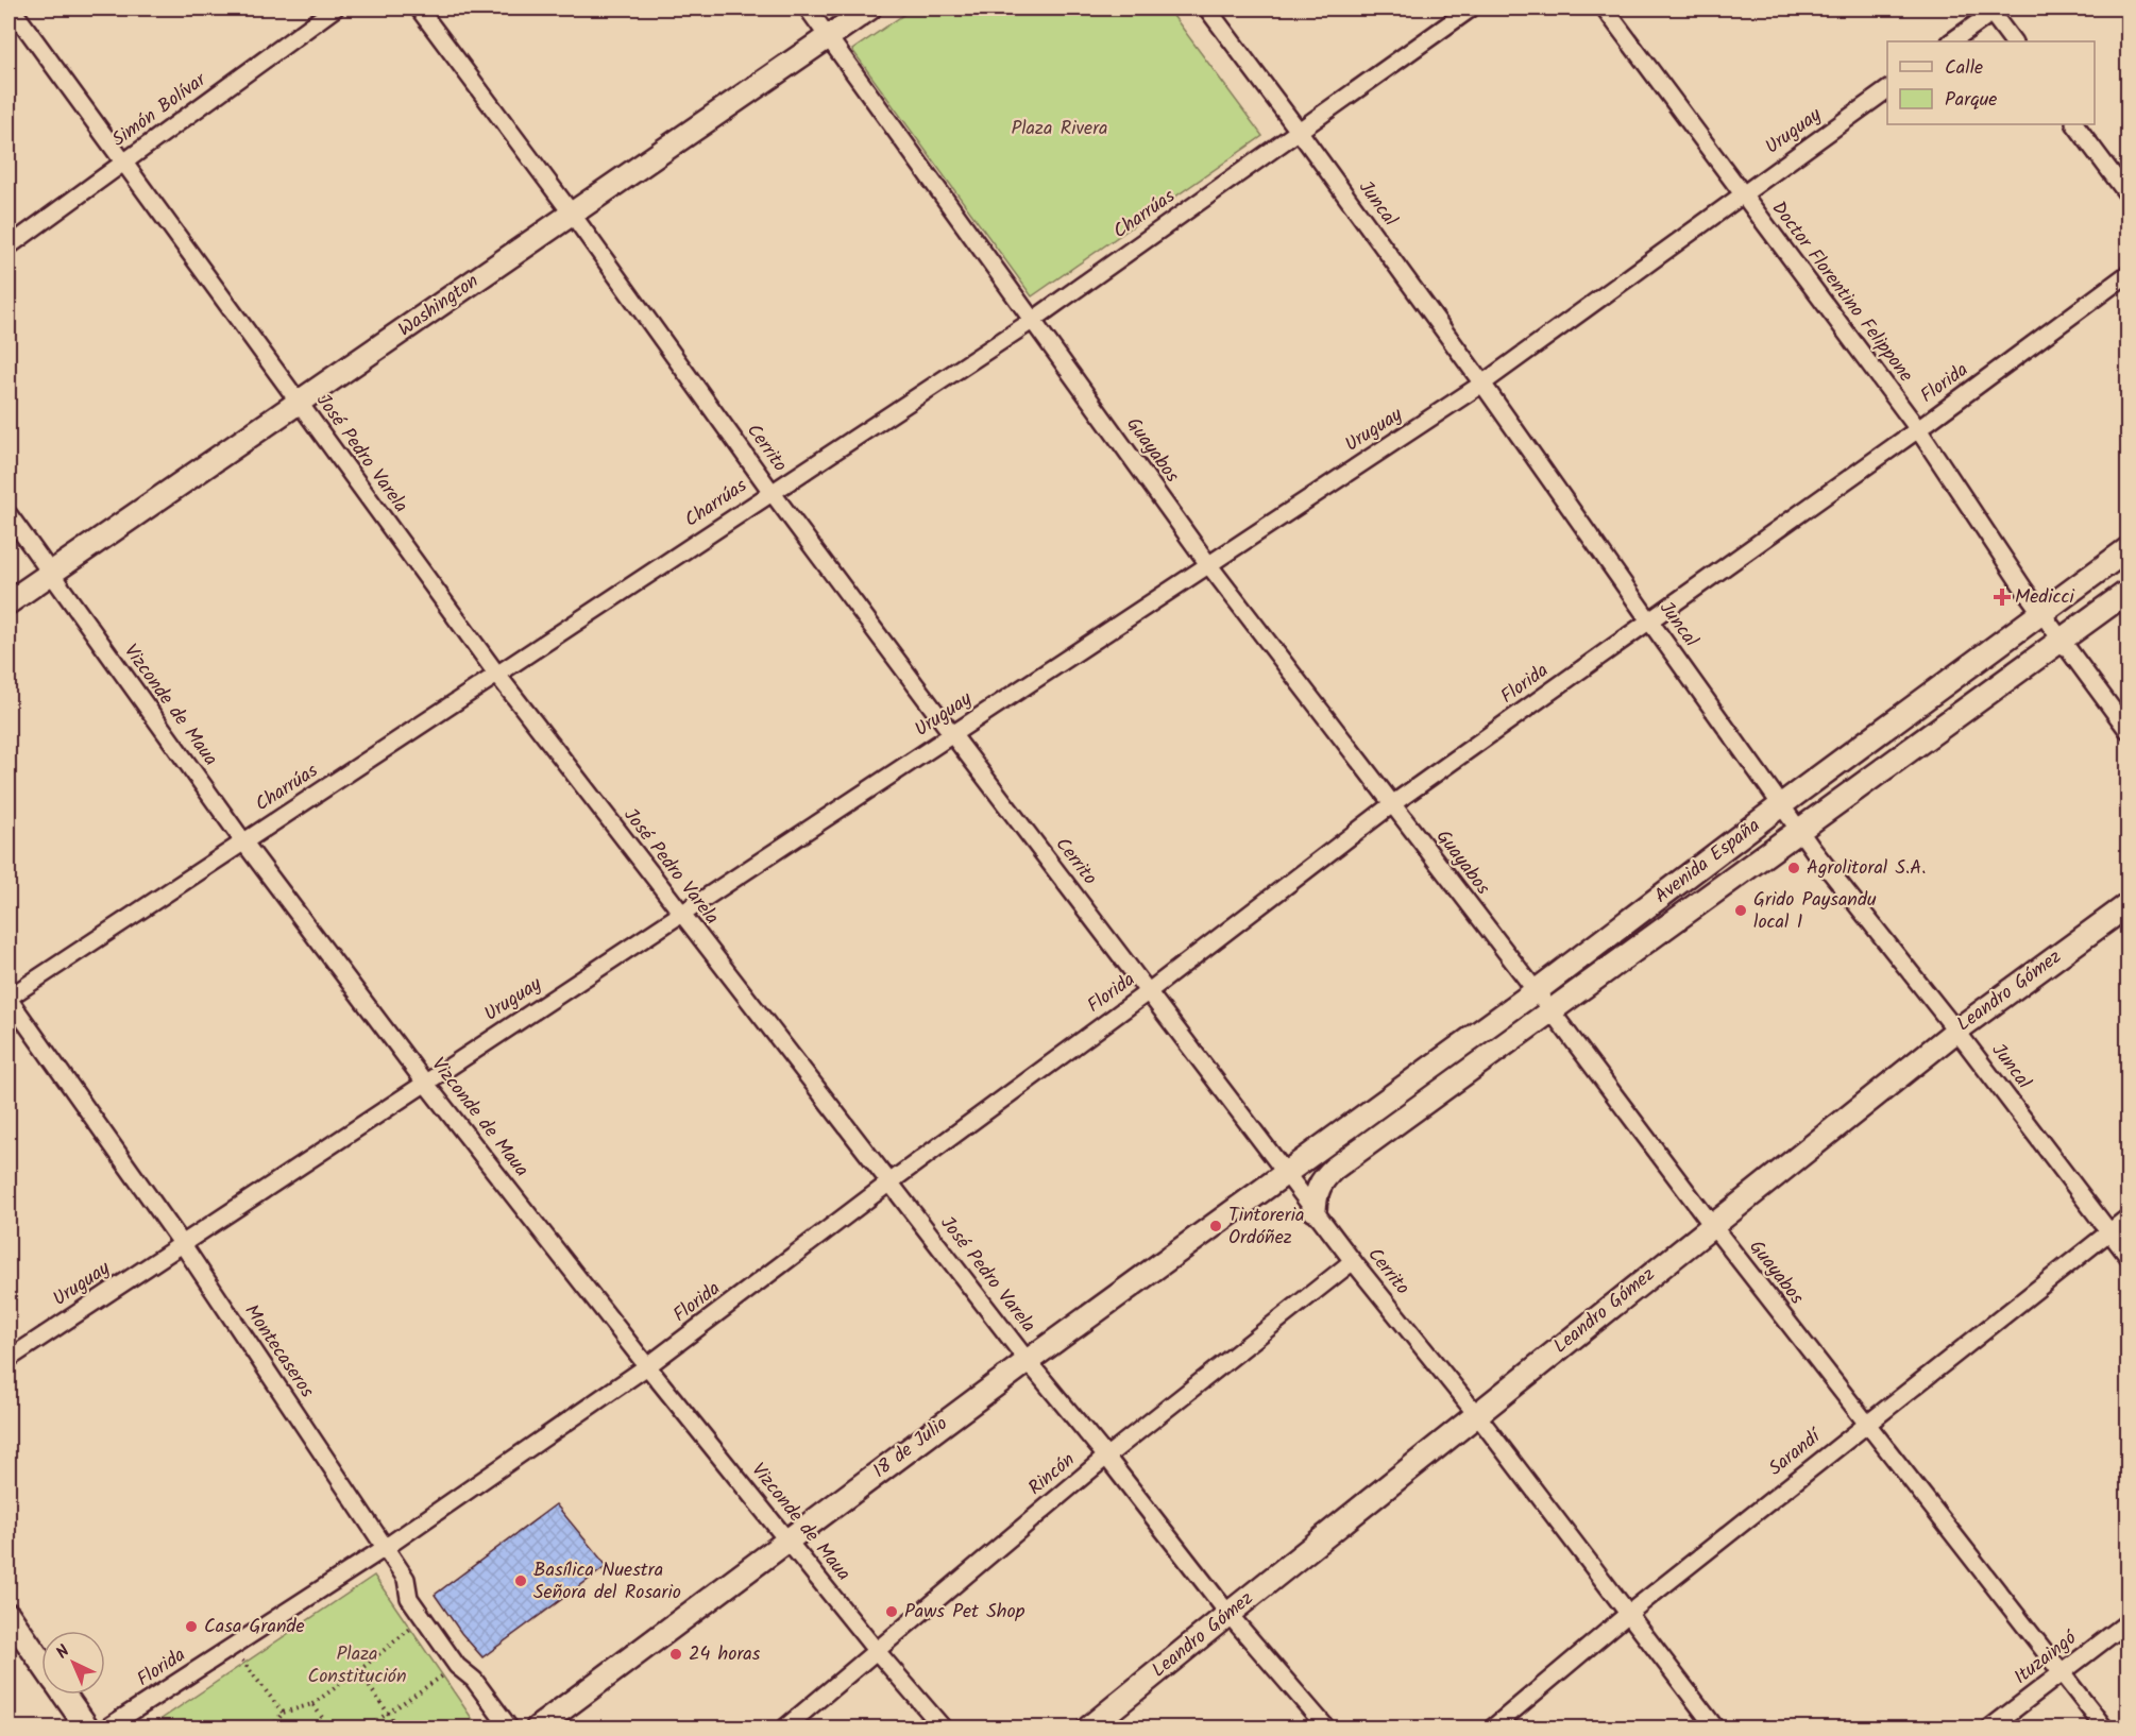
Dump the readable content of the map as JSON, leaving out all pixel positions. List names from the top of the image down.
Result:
{
  "streets": {
    "street": [
      "Simón Bolívar",
      "Uruguay",
      "Juncal",
      "Charrúas",
      "Doctor Florentino Felippone",
      "Washington",
      "Florida",
      "Cerrito",
      "Guayabos",
      "José Pedro Varela",
      "Vizconde de Maua",
      "Avenida España",
      "Leandro Gómez",
      "Montecaseros",
      "18 de Julio",
      "Sarandí",
      "Rincón",
      "Ituzaingó"
    ]
  },
  "crossings": [
    ["Simón Bolívar", "José Pedro Varela"],
    ["Uruguay", "Juncal"],
    ["Uruguay", "Doctor Florentino Felippone"],
    ["Uruguay", "Cerrito"],
    ["Uruguay", "Guayabos"],
    ["Uruguay", "José Pedro Varela"],
    ["Uruguay", "Vizconde de Maua"],
    ["Uruguay", "Montecaseros"],
    ["Juncal", "Charrúas"],
    ["Juncal", "Florida"],
    ["Juncal", "Avenida España"],
    ["Juncal", "Leandro Gómez"],
    ["Juncal", "Sarandí"],
    ["Charrúas", "Cerrito"],
    ["Charrúas", "Guayabos"],
    ["Charrúas", "José Pedro Varela"],
    ["Charrúas", "Vizconde de Maua"],
    ["Charrúas", "Montecaseros"],
    ["Doctor Florentino Felippone", "Florida"],
    ["Doctor Florentino Felippone", "Avenida España"],
    ["Washington", "Cerrito"],
    ["Washington", "Guayabos"],
    ["Washington", "José Pedro Varela"],
    ["Washington", "Vizconde de Maua"],
    ["Florida", "Cerrito"],
    ["Florida", "Guayabos"],
    ["Florida", "José Pedro Varela"],
    ["Florida", "Vizconde de Maua"],
    ["Florida", "Montecaseros"],
    ["Cerrito", "Avenida España"],
    ["Cerrito", "Leandro Gómez"],
    ["Cerrito", "18 de Julio"],
    ["Cerrito", "Sarandí"],
    ["Cerrito", "Rincón"],
    ["Guayabos", "Avenida España"],
    ["Guayabos", "Leandro Gómez"],
    ["Guayabos", "Sarandí"],
    ["Guayabos", "Ituzaingó"],
    ["José Pedro Varela", "Leandro Gómez"],
    ["José Pedro Varela", "18 de Julio"],
    ["José Pedro Varela", "Rincón"],
    ["Vizconde de Maua", "18 de Julio"],
    ["Vizconde de Maua", "Rincón"],
    ["Avenida España", "18 de Julio"]
  ],
  "parks": ["Plaza Rivera", "Plaza Constitución"],
  "places": {
    "health": ["Medicci"],
    "other": [
      "Agrolitoral S.A.",
      "Grido Paysandu local 1",
      "Tintoreria Ordóñez",
      "Basílica Nuestra Señora del Rosario",
      "Paws Pet Shop",
      "Casa Grande",
      "24 horas"
    ]
  },
  "legend": ["Calle", "Parque"],
  "north": "top left"
}
